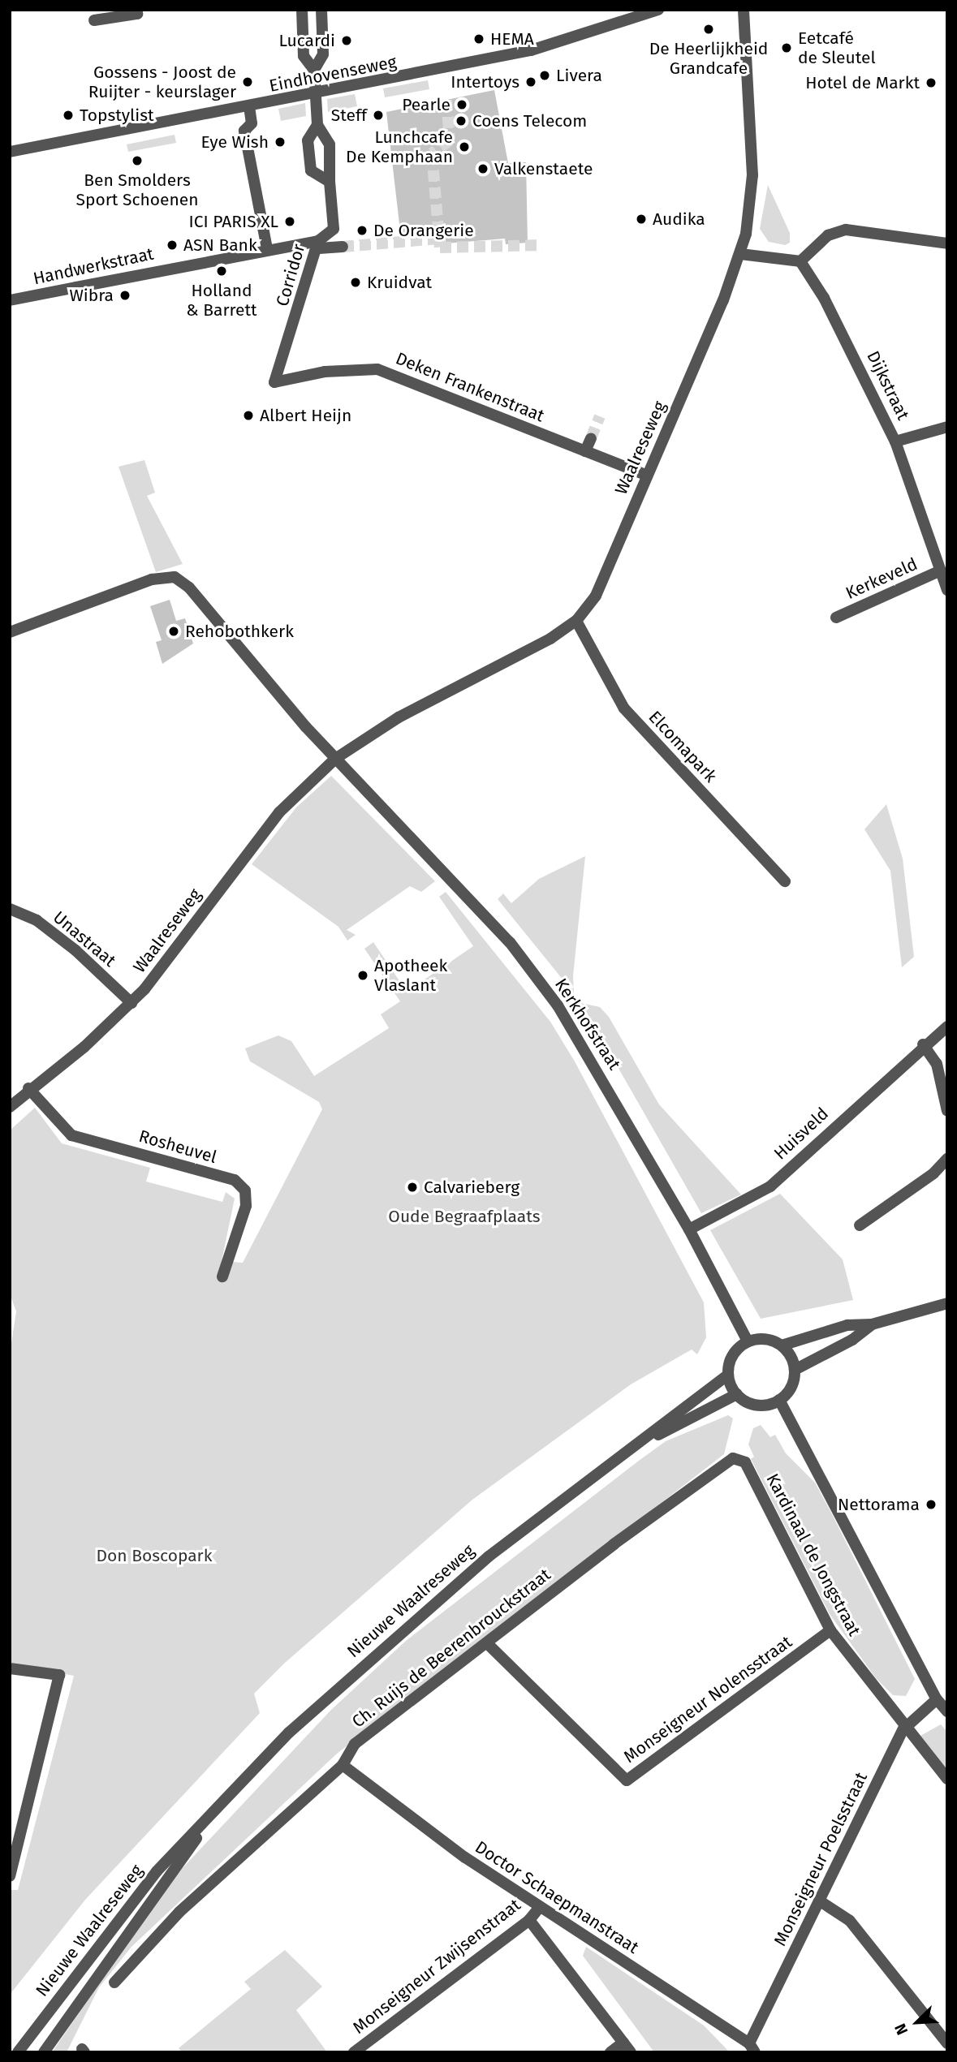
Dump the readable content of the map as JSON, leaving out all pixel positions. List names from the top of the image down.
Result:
{
  "streets": {
    "street": [
      "Eindhovenseweg",
      "Handwerkstraat",
      "Corridor",
      "Dijkstraat",
      "Deken Frankenstraat",
      "Waalreseweg",
      "Kerkeveld",
      "Elcomapark",
      "Unastraat",
      "Kerkhofstraat",
      "Huisveld",
      "Rosheuvel",
      "Kardinaal de Jongstraat",
      "Nieuwe Waalreseweg",
      "Ch. Ruijs de Beerenbrouckstraat",
      "Monseigneur Nolensstraat",
      "Monseigneur Poelsstraat",
      "Doctor Schaepmanstraat",
      "Monseigneur Zwijsenstraat"
    ]
  },
  "crossings": [
    ["Eindhovenseweg", "Corridor"],
    ["Handwerkstraat", "Corridor"],
    ["Corridor", "Deken Frankenstraat"],
    ["Dijkstraat", "Kerkeveld"],
    ["Deken Frankenstraat", "Waalreseweg"],
    ["Waalreseweg", "Elcomapark"],
    ["Waalreseweg", "Unastraat"],
    ["Waalreseweg", "Kerkhofstraat"],
    ["Waalreseweg", "Rosheuvel"],
    ["Kerkhofstraat", "Huisveld"],
    ["Kerkhofstraat", "Nieuwe Waalreseweg"],
    ["Kardinaal de Jongstraat", "Ch. Ruijs de Beerenbrouckstraat"],
    ["Kardinaal de Jongstraat", "Monseigneur Nolensstraat"],
    ["Kardinaal de Jongstraat", "Monseigneur Poelsstraat"],
    ["Ch. Ruijs de Beerenbrouckstraat", "Monseigneur Nolensstraat"],
    ["Ch. Ruijs de Beerenbrouckstraat", "Doctor Schaepmanstraat"],
    ["Monseigneur Poelsstraat", "Doctor Schaepmanstraat"],
    ["Doctor Schaepmanstraat", "Monseigneur Zwijsenstraat"]
  ],
  "parks": ["Oude Begraafplaats", "Don Boscopark"],
  "places": [
    "De Heerlijkheid Grandcafe",
    "HEMA",
    "Lucardi",
    "Eetcafé de Sleutel",
    "Livera",
    "Gossens - Joost de Ruijter - keurslager",
    "Intertoys",
    "Hotel de Markt",
    "Pearle",
    "Topstylist",
    "Steff",
    "Coens Telecom",
    "Eye Wish",
    "Lunchcafe De Kemphaan",
    "Ben Smolders Sport Schoenen",
    "Valkenstaete",
    "Audika",
    "ICI PARIS XL",
    "De Orangerie",
    "ASN Bank",
    "Holland & Barrett",
    "Kruidvat",
    "Wibra",
    "Albert Heijn",
    "Rehobothkerk",
    "Apotheek Vlaslant",
    "Calvarieberg",
    "Nettorama"
  ],
  "north": "bottom left"
}
